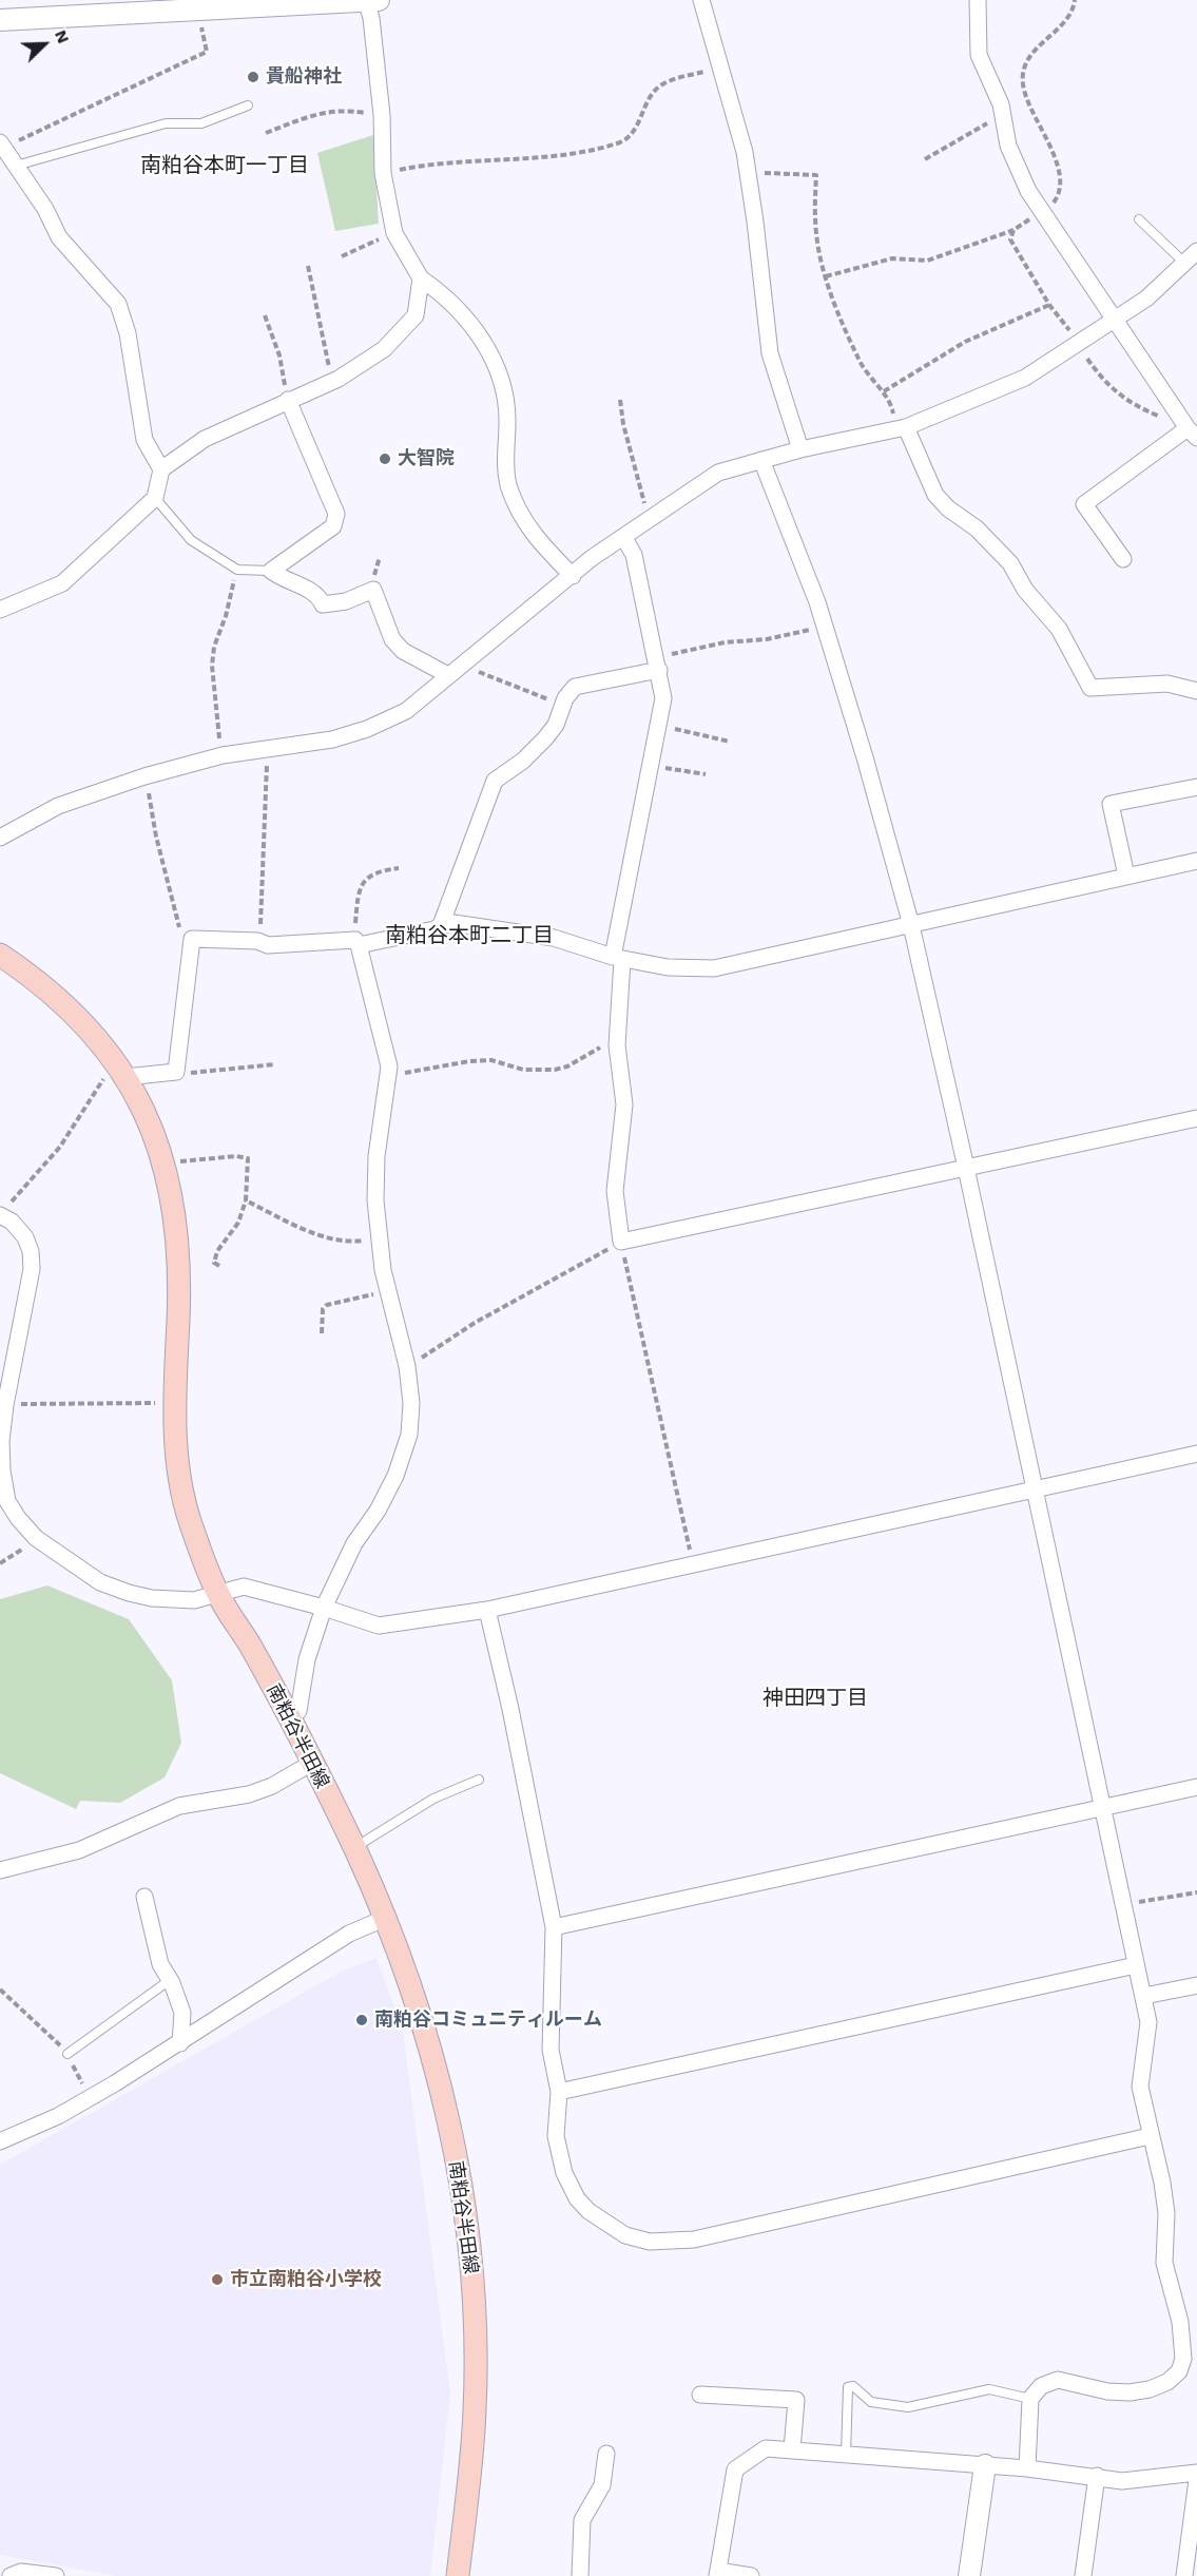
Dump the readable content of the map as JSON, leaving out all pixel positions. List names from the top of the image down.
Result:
{
  "streets": {
    "main road": ["南粕谷半田線"]
  },
  "districts": ["南粕谷本町一丁目", "南粕谷本町二丁目", "神田四丁目"],
  "places": [
    "貴船神社",
    "大智院",
    "南粕谷コミュニティルーム",
    "市立南粕谷小学校"
  ],
  "north": "top right"
}
